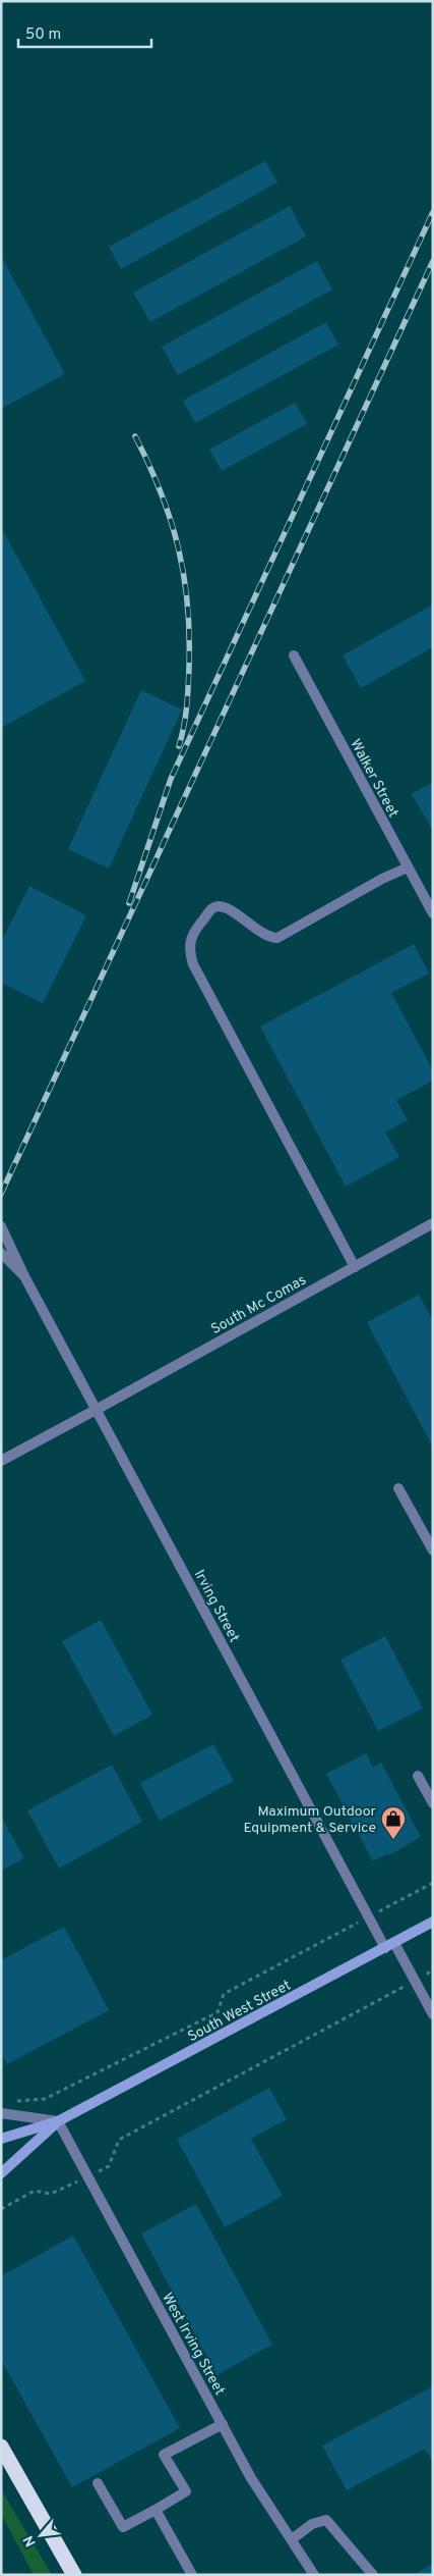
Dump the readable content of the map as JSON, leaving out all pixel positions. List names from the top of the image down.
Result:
{
  "streets": {
    "main road": ["South West Street"],
    "street": [
      "Walker Street",
      "South Mc Comas",
      "Irving Street",
      "West Irving Street"
    ]
  },
  "crossings": [
    ["South Mc Comas", "Irving Street"],
    ["Irving Street", "South West Street"],
    ["South West Street", "West Irving Street"]
  ],
  "places": {
    "shop": ["Maximum Outdoor Equipment & Service"]
  },
  "scale_bar": "50 m",
  "north": "bottom left"
}
